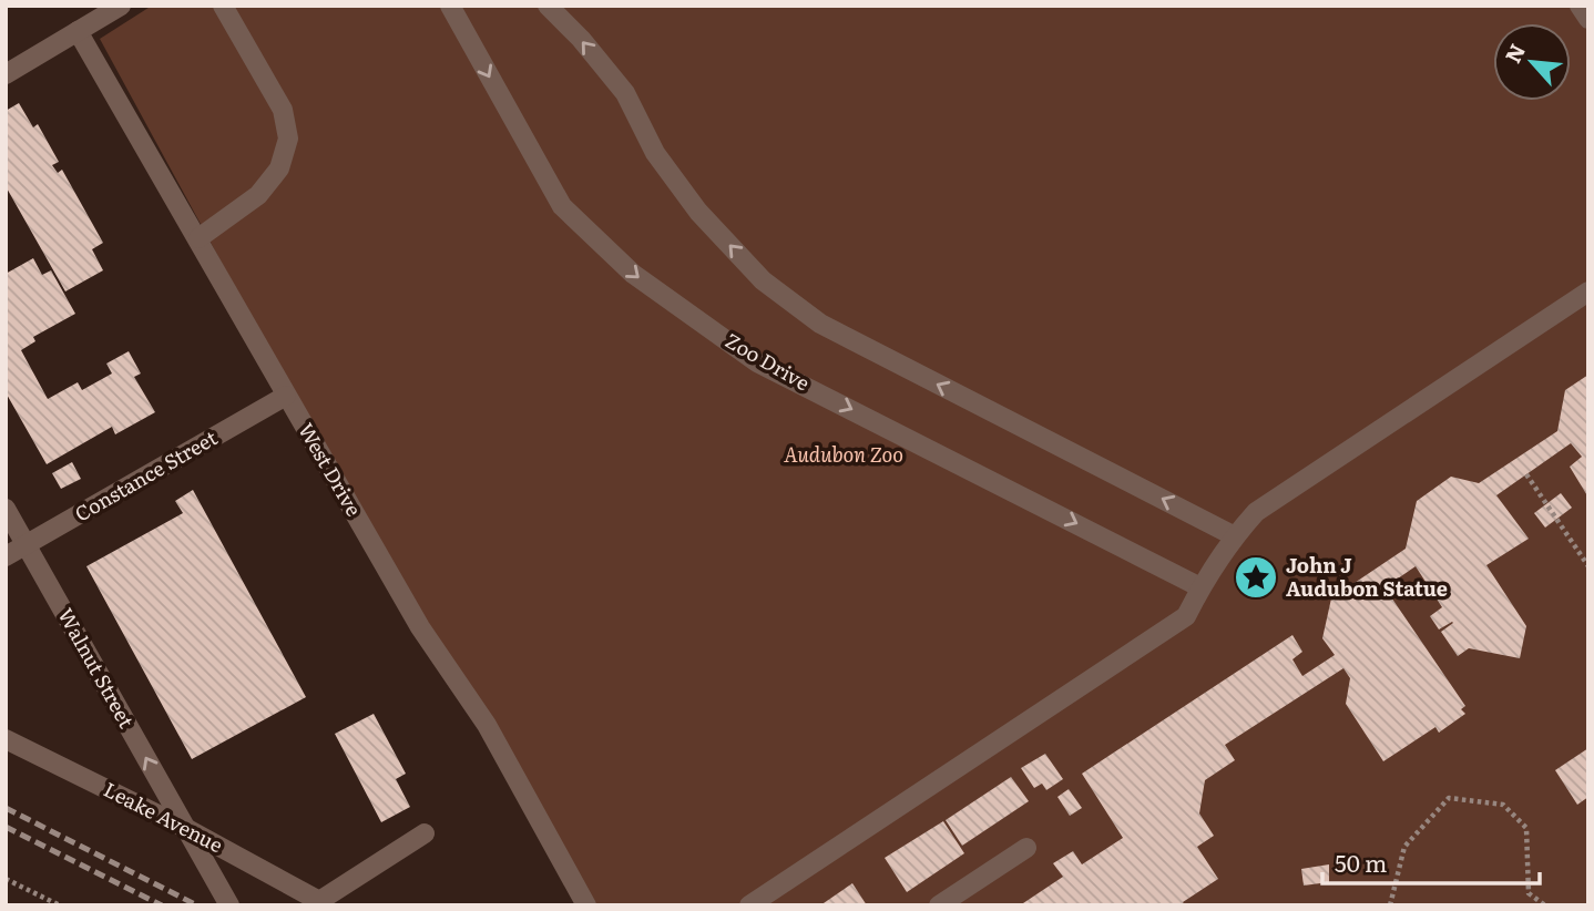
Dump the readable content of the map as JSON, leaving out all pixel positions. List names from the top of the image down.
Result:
{
  "streets": {
    "street": [
      "Zoo Drive",
      "West Drive",
      "Constance Street",
      "Walnut Street",
      "Leake Avenue"
    ]
  },
  "crossings": [
    ["West Drive", "Constance Street"],
    ["Constance Street", "Walnut Street"],
    ["Walnut Street", "Leake Avenue"]
  ],
  "one_way": ["Walnut Street"],
  "parks": ["Audubon Zoo"],
  "places": {
    "place": ["John J Audubon Statue"]
  },
  "scale_bar": "50 m",
  "north": "top left"
}
